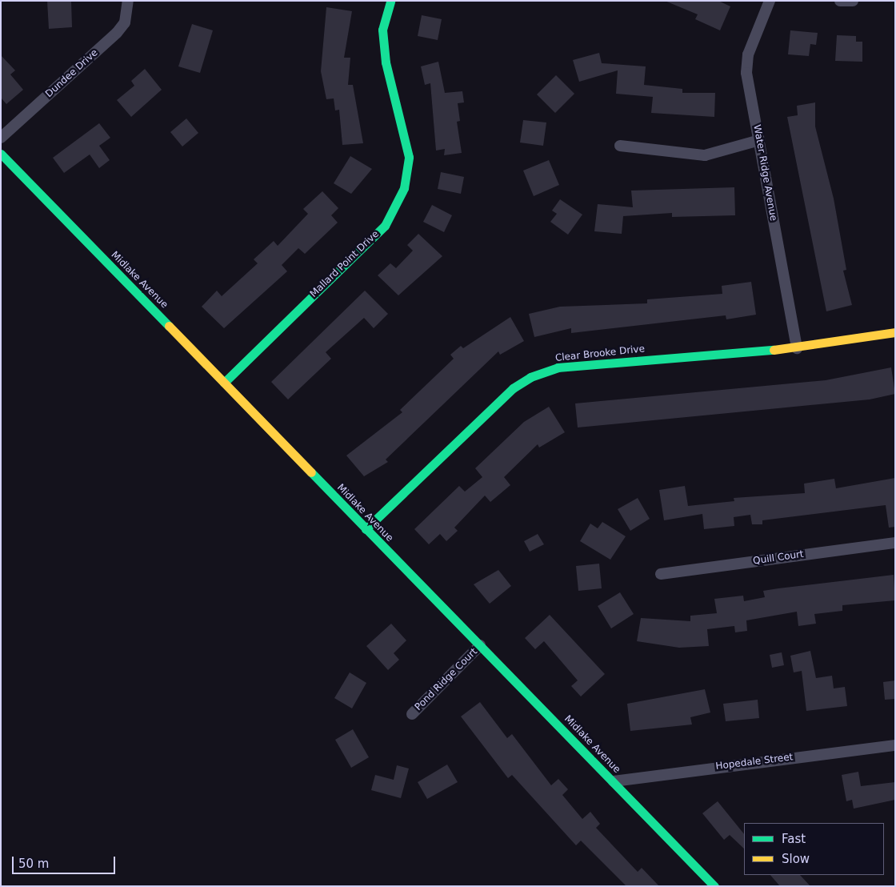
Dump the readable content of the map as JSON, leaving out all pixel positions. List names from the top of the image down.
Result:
{
  "streets": {
    "street": [
      "Dundee Drive",
      "Water Ridge Avenue",
      "Mallard Point Drive",
      "Midlake Avenue",
      "Clear Brooke Drive",
      "Quill Court",
      "Pond Ridge Court",
      "Hopedale Street"
    ]
  },
  "crossings": [
    ["Water Ridge Avenue", "Clear Brooke Drive"],
    ["Mallard Point Drive", "Midlake Avenue"],
    ["Midlake Avenue", "Clear Brooke Drive"],
    ["Midlake Avenue", "Pond Ridge Court"],
    ["Midlake Avenue", "Hopedale Street"]
  ],
  "legend": ["Fast", "Slow"],
  "scale_bar": "50 m"
}
